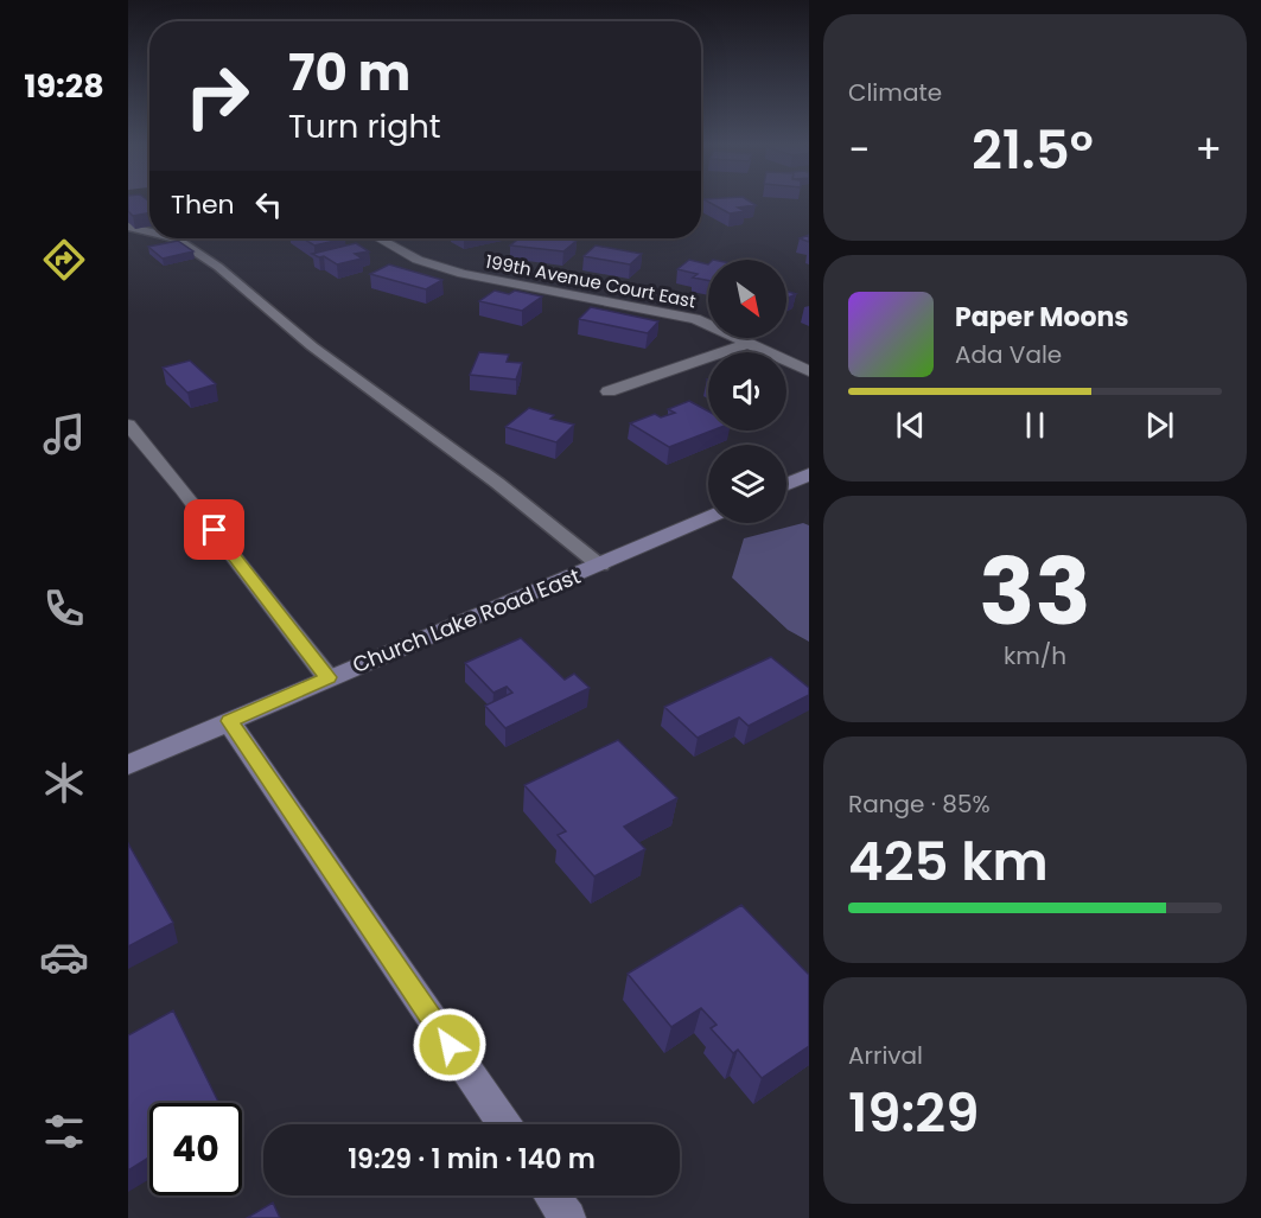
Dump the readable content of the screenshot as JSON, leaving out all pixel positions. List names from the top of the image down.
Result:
{
  "streets": {
    "street": ["199th Avenue Court East", "Church Lake Road East"]
  },
  "north": "bottom right",
  "page": {
    "tabs": "19:28",
    "tile": [
      "Climate",
      ["33", "km/h"],
      ["Range · 85%", "425 km"],
      ["Arrival", "19:29"]
    ],
    "turn": ["70 m", "Turn right"],
    "heat": ["−", "21.5°", "+"],
    "then": "Then",
    "song": ["Paper Moons", "Ada Vale"],
    "limit": "40",
    "trip": "19:29 · 1 min · 140 m"
  }
}
